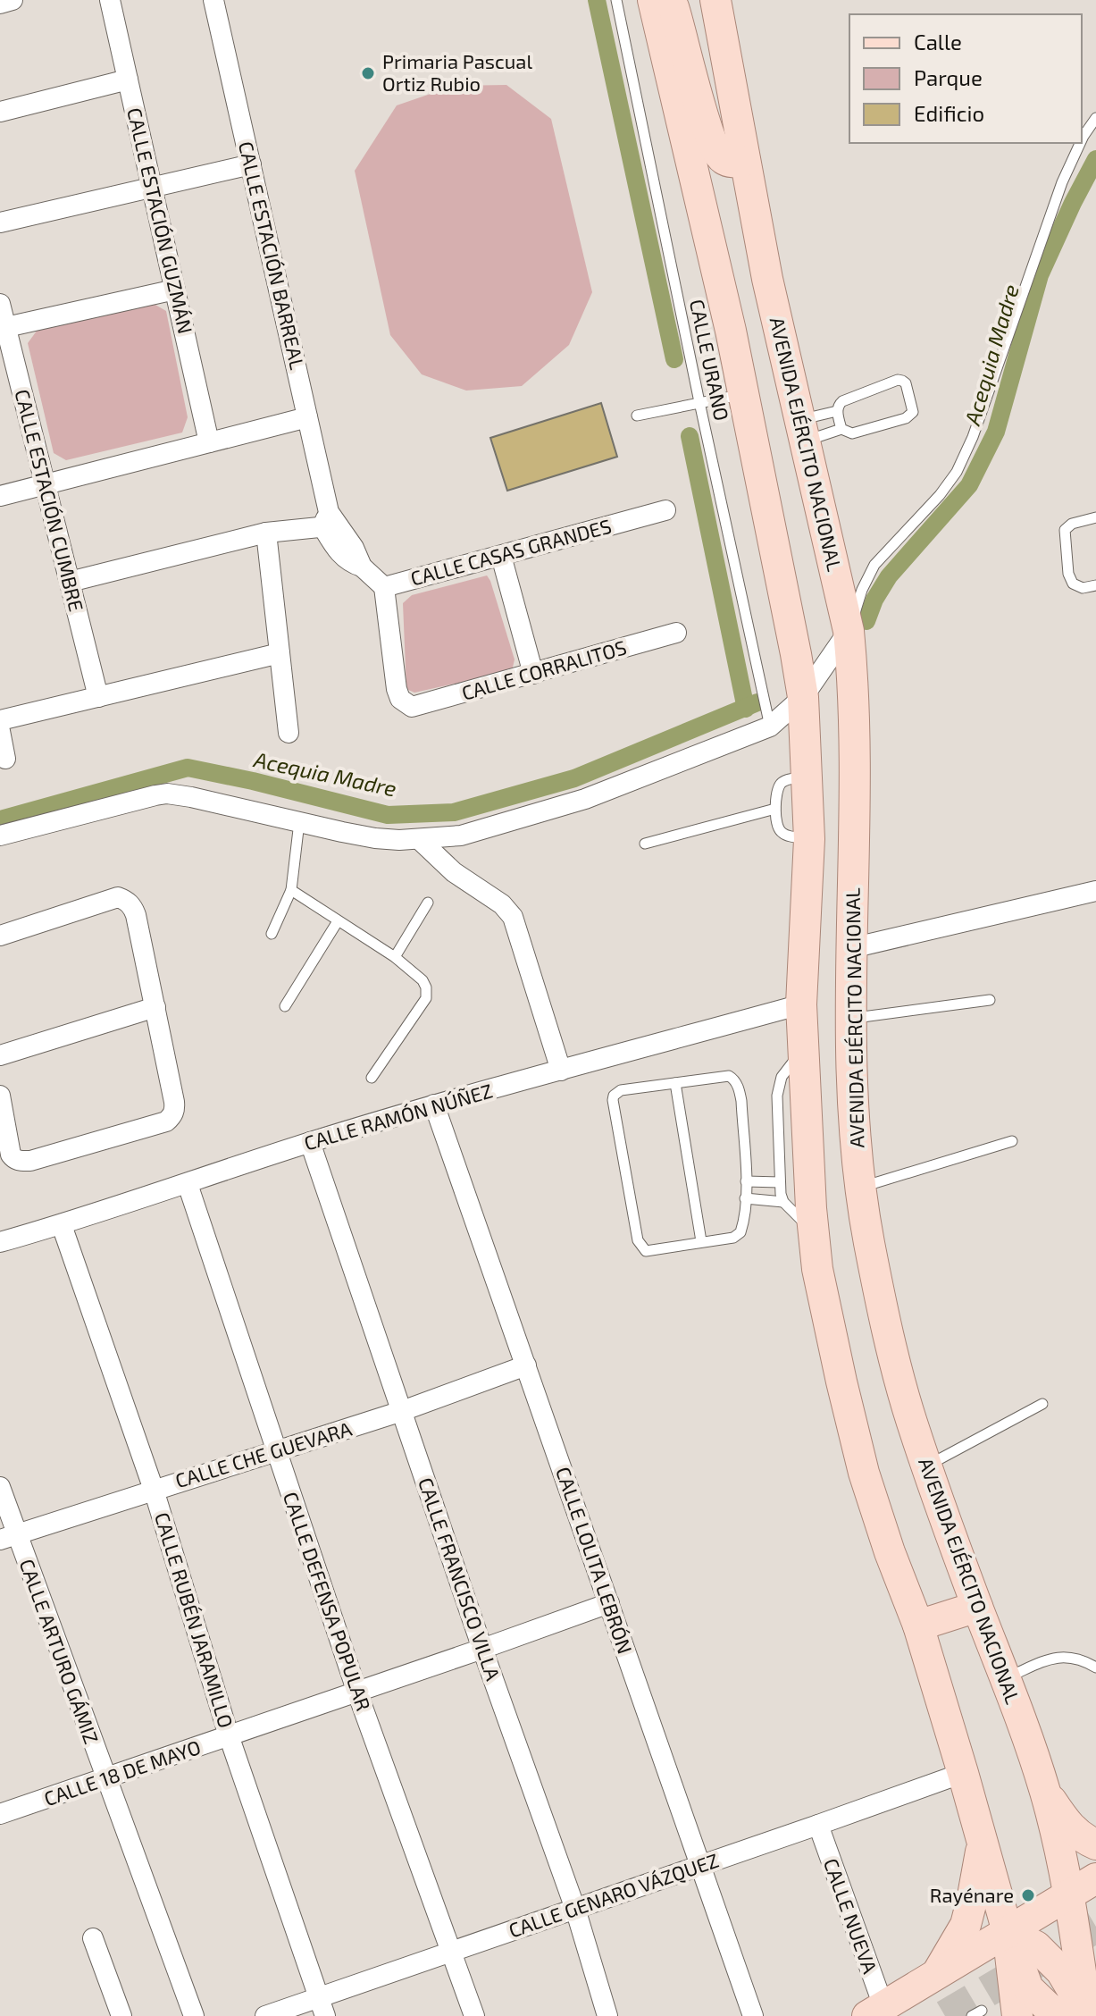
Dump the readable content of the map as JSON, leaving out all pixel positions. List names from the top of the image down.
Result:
{
  "streets": {
    "main road": ["AVENIDA EJÉRCITO NACIONAL"],
    "street": [
      "CALLE ESTACIÓN GUZMÁN",
      "CALLE ESTACIÓN BARREAL",
      "CALLE ESTACIÓN CUMBRE",
      "CALLE CASAS GRANDES",
      "CALLE CORRALITOS",
      "CALLE RAMÓN NÚÑEZ",
      "CALLE CHE GUEVARA",
      "CALLE LOLITA LEBRÓN",
      "CALLE FRANCISCO VILLA",
      "CALLE DEFENSA POPULAR",
      "CALLE RUBÉN JARAMILLO",
      "CALLE ARTURO GÁMIZ",
      "CALLE 18 DE MAYO",
      "CALLE GENARO VÁZQUEZ",
      "CALLE NUEVA"
    ],
    "lane": ["CALLE URANO"]
  },
  "crossings": [
    ["CALLE ESTACIÓN BARREAL", "CALLE CASAS GRANDES"],
    ["CALLE CASAS GRANDES", "CALLE CORRALITOS"],
    ["CALLE RAMÓN NÚÑEZ", "CALLE LOLITA LEBRÓN"],
    ["CALLE RAMÓN NÚÑEZ", "CALLE FRANCISCO VILLA"],
    ["CALLE RAMÓN NÚÑEZ", "CALLE DEFENSA POPULAR"],
    ["CALLE RAMÓN NÚÑEZ", "CALLE RUBÉN JARAMILLO"],
    ["CALLE CHE GUEVARA", "CALLE LOLITA LEBRÓN"],
    ["CALLE CHE GUEVARA", "CALLE FRANCISCO VILLA"],
    ["CALLE CHE GUEVARA", "CALLE DEFENSA POPULAR"],
    ["CALLE CHE GUEVARA", "CALLE RUBÉN JARAMILLO"],
    ["CALLE CHE GUEVARA", "CALLE ARTURO GÁMIZ"],
    ["CALLE LOLITA LEBRÓN", "CALLE 18 DE MAYO"],
    ["CALLE LOLITA LEBRÓN", "CALLE GENARO VÁZQUEZ"],
    ["CALLE FRANCISCO VILLA", "CALLE 18 DE MAYO"],
    ["CALLE FRANCISCO VILLA", "CALLE GENARO VÁZQUEZ"],
    ["CALLE DEFENSA POPULAR", "CALLE 18 DE MAYO"],
    ["CALLE DEFENSA POPULAR", "CALLE GENARO VÁZQUEZ"],
    ["CALLE RUBÉN JARAMILLO", "CALLE 18 DE MAYO"],
    ["CALLE RUBÉN JARAMILLO", "CALLE GENARO VÁZQUEZ"],
    ["CALLE ARTURO GÁMIZ", "CALLE 18 DE MAYO"],
    ["CALLE GENARO VÁZQUEZ", "CALLE NUEVA"]
  ],
  "water": ["Acequia Madre"],
  "places": ["Primaria Pascual Ortiz Rubio", "Rayénare"],
  "legend": ["Calle", "Parque", "Edificio"]
}
